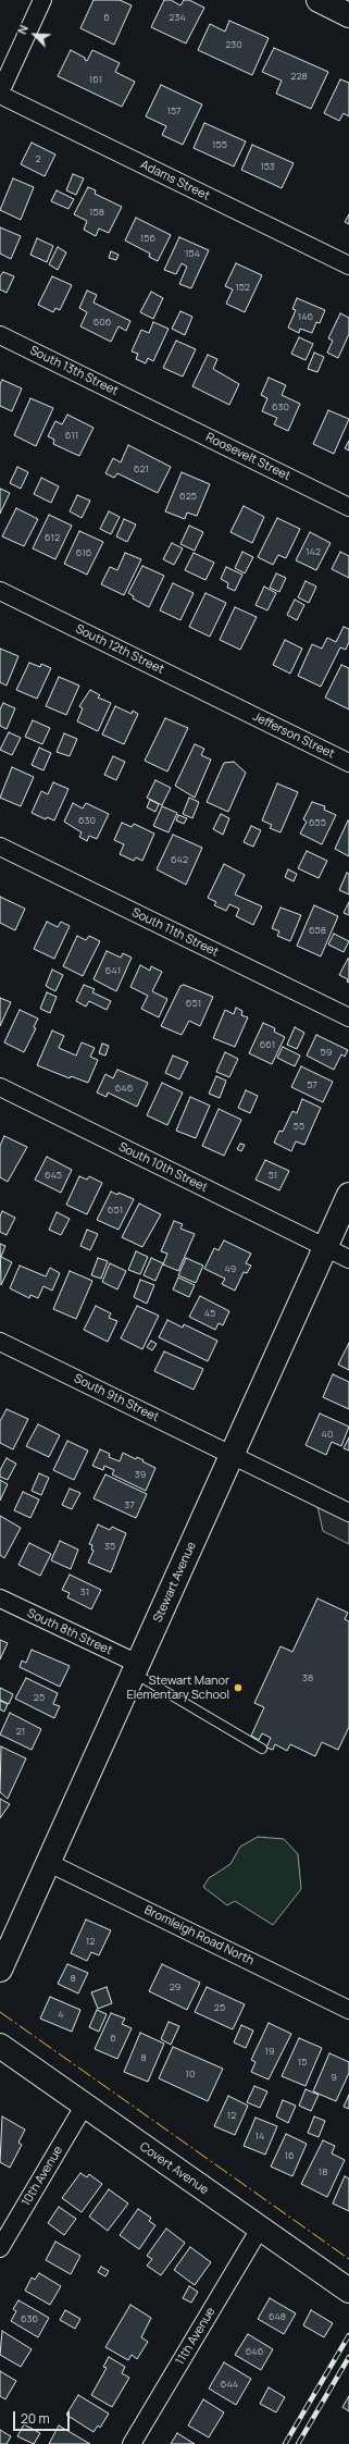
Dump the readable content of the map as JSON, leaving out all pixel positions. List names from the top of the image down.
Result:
{
  "streets": {
    "main road": ["Stewart Avenue", "Covert Avenue"],
    "street": [
      "Adams Street",
      "South 13th Street",
      "Roosevelt Street",
      "South 12th Street",
      "Jefferson Street",
      "South 11th Street",
      "South 10th Street",
      "South 9th Street",
      "South 8th Street",
      "Bromleigh Road North",
      "10th Avenue",
      "11th Avenue"
    ]
  },
  "crossings": [
    ["South 13th Street", "Roosevelt Street"],
    ["South 12th Street", "Jefferson Street"],
    ["South 10th Street", "Stewart Avenue"],
    ["South 9th Street", "Stewart Avenue"],
    ["Stewart Avenue", "South 8th Street"],
    ["Stewart Avenue", "Bromleigh Road North"],
    ["Covert Avenue", "10th Avenue"],
    ["Covert Avenue", "11th Avenue"]
  ],
  "places": ["Stewart Manor Elementary School"],
  "house_numbers": [
    "6",
    "234",
    "230",
    "228",
    "161",
    "157",
    "155",
    "2",
    "153",
    "158",
    "156",
    "154",
    "152",
    "146",
    "606",
    "630",
    "611",
    "621",
    "625",
    "612",
    "142",
    "616",
    "630",
    "655",
    "642",
    "658",
    "641",
    "651",
    "661",
    "59",
    "57",
    "646",
    "55",
    "645",
    "51",
    "651",
    "49",
    "45",
    "40",
    "39",
    "37",
    "35",
    "31",
    "38",
    "25",
    "21",
    "12",
    "8",
    "29",
    "25",
    "4",
    "6",
    "19",
    "8",
    "15",
    "10",
    "9",
    "12",
    "14",
    "16",
    "18",
    "648",
    "636",
    "646",
    "644"
  ],
  "scale_bar": "20 m",
  "north": "top left"
}
